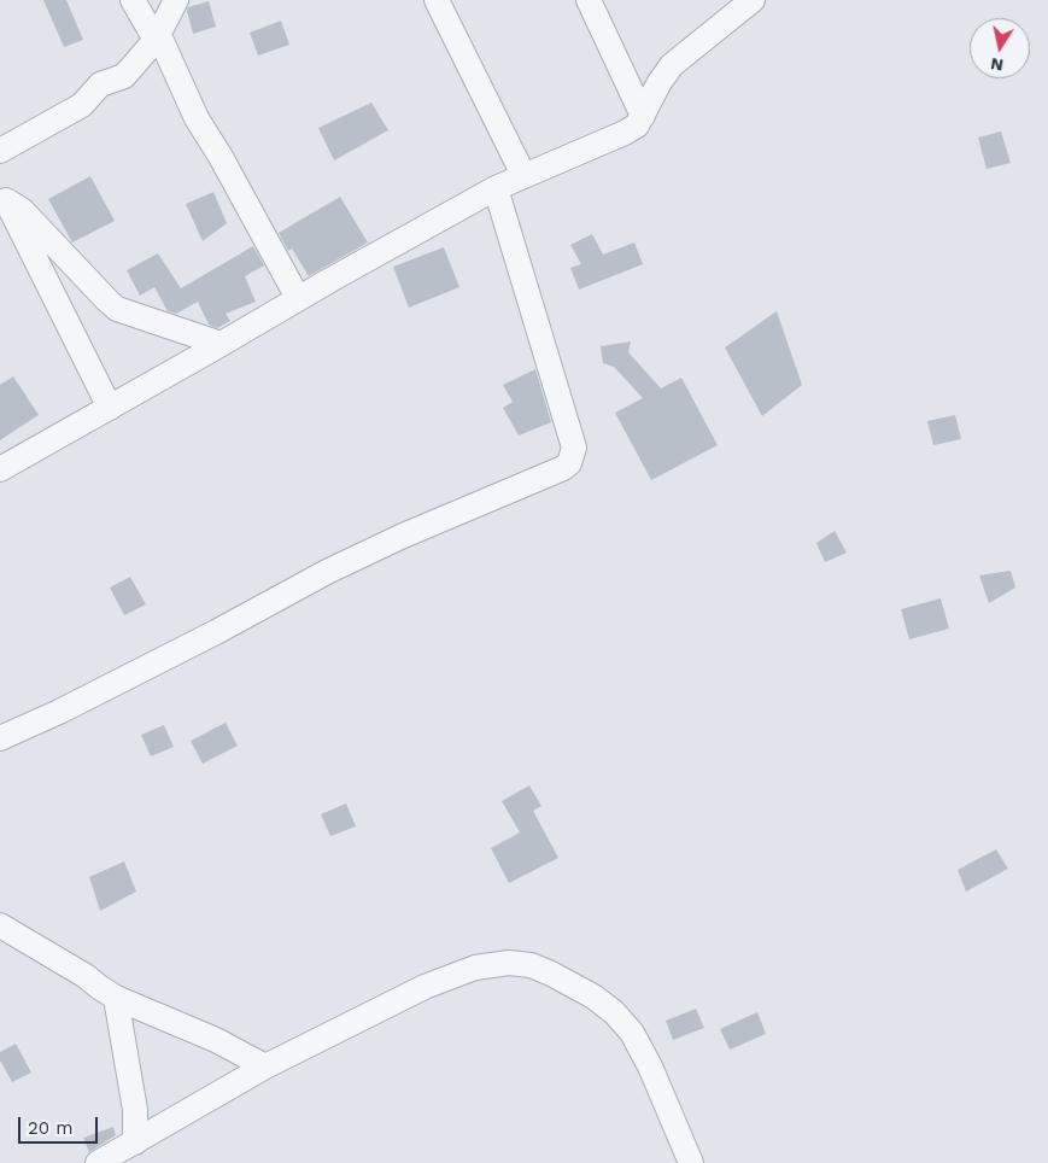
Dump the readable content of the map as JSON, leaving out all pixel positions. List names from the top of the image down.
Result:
{
  "scale_bar": "20 m",
  "north": "bottom"
}
